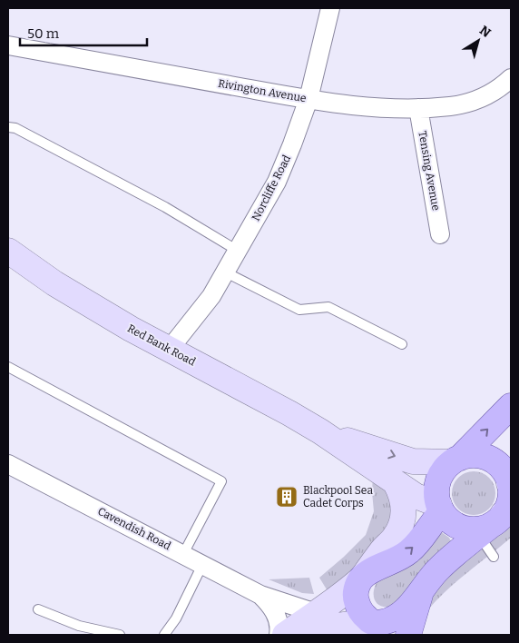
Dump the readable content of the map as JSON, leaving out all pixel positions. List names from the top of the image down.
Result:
{
  "streets": {
    "street": [
      "Rivington Avenue",
      "Tensing Avenue",
      "Norcliffe Road",
      "Red Bank Road",
      "Cavendish Road"
    ]
  },
  "crossings": [
    ["Rivington Avenue", "Tensing Avenue"],
    ["Rivington Avenue", "Norcliffe Road"],
    ["Norcliffe Road", "Red Bank Road"]
  ],
  "places": {
    "building": ["Blackpool Sea Cadet Corps"]
  },
  "scale_bar": "50 m",
  "north": "top right"
}
